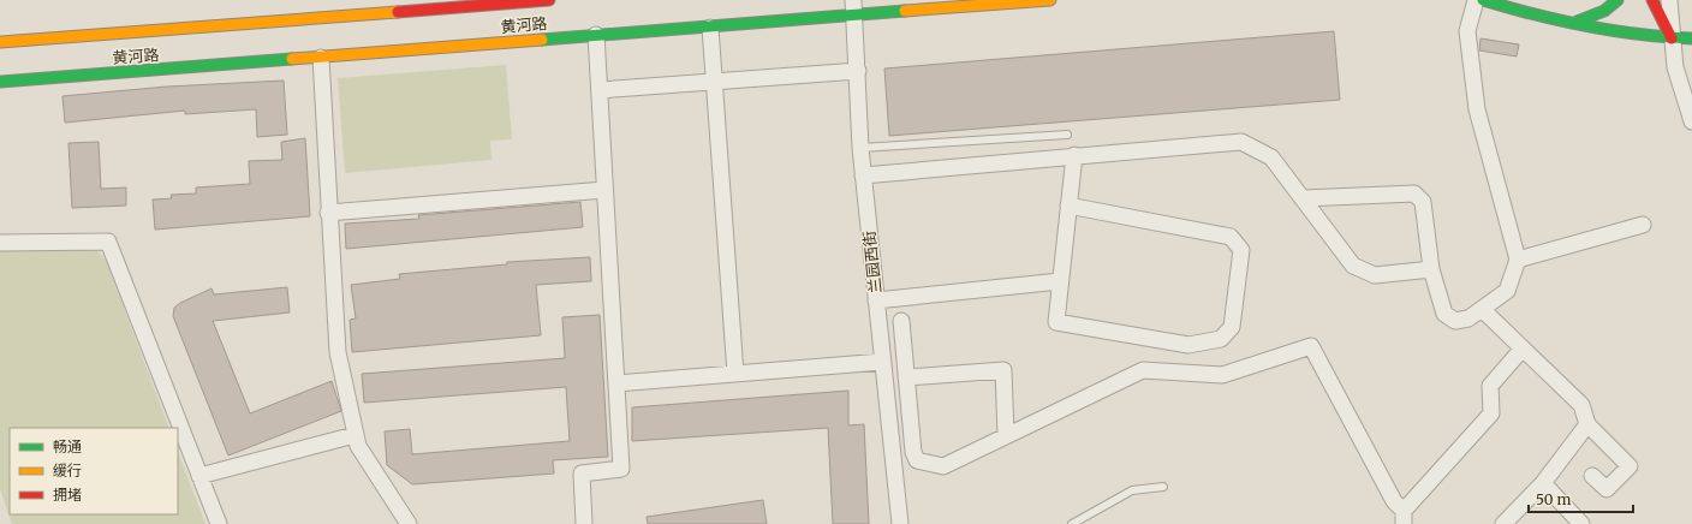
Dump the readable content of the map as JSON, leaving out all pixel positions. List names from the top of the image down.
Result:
{
  "streets": {
    "main road": ["黄河路"],
    "street": ["兰园西街"]
  },
  "crossings": [
    ["黄河路", "兰园西街"]
  ],
  "legend": ["畅通", "缓行", "拥堵"],
  "scale_bar": "50 m"
}
